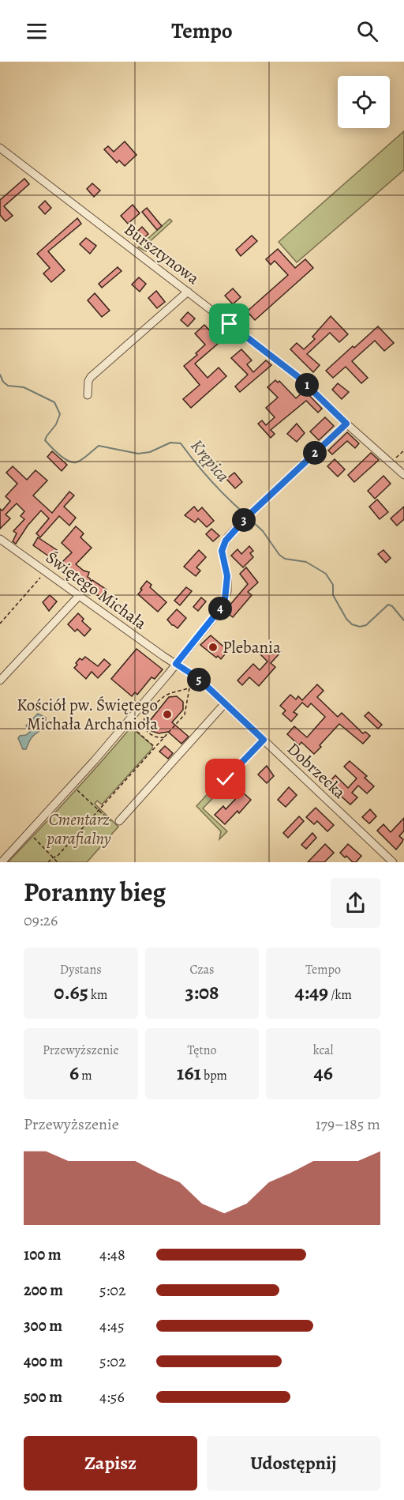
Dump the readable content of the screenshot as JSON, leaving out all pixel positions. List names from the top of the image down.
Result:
{
  "streets": {
    "street": ["Bursztynowa", "Świętego Michała", "Dobrzecka"]
  },
  "crossings": [
    ["Świętego Michała", "Dobrzecka"]
  ],
  "water": ["Krępica"],
  "parks": ["Cmentarz parafialny"],
  "places": ["Plebania", "Kościół pw. Świętego Michała Archanioła"],
  "page": {
    "header": "Tempo",
    "pins": [
      "1",
      "2",
      "3",
      "4",
      "5"
    ],
    "heading": ["Poranny bieg", "09:26"],
    "stats": [
      ["Dystans", "0.65 km"],
      ["Czas", "3:08"],
      ["Tempo", "4:49 /km"],
      ["Przewyższenie", "6 m"],
      ["Tętno", "161 bpm"],
      ["kcal", "46"]
    ],
    "chart": ["Przewyższenie", "179–185 m"],
    "list": [
      {
        "name": "100 m",
        "note": "4:48"
      },
      {
        "name": "200 m",
        "note": "5:02"
      },
      {
        "name": "300 m",
        "note": "4:45"
      },
      {
        "name": "400 m",
        "note": "5:02"
      },
      {
        "name": "500 m",
        "note": "4:56"
      }
    ],
    "buttons": ["Zapisz", "Udostępnij"]
  }
}
